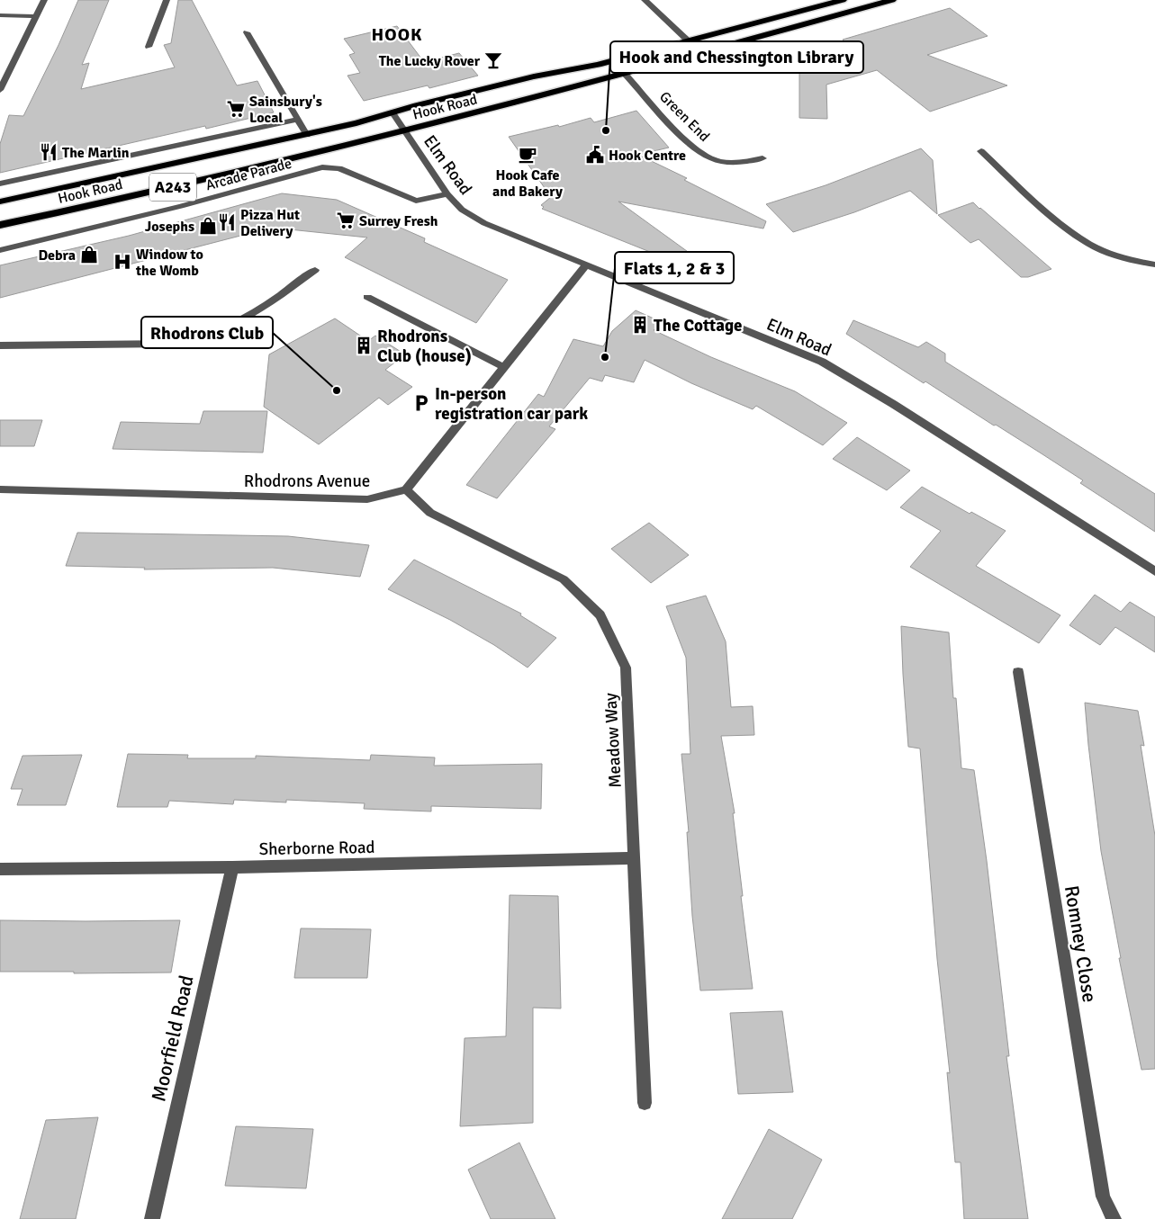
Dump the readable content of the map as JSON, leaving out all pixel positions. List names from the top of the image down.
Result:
{
  "streets": {
    "highway": ["Hook Road", "A243"],
    "street": [
      "Green End",
      "Elm Road",
      "Arcade Parade",
      "Rhodrons Avenue",
      "Meadow Way",
      "Sherborne Road",
      "Romney Close",
      "Moorfield Road"
    ]
  },
  "crossings": [
    ["Hook Road", "Green End"],
    ["Hook Road", "Elm Road"],
    ["Elm Road", "Arcade Parade"],
    ["Rhodrons Avenue", "Meadow Way"],
    ["Meadow Way", "Sherborne Road"],
    ["Sherborne Road", "Moorfield Road"]
  ],
  "districts": ["HOOK"],
  "places": {
    "bar": ["The Lucky Rover"],
    "supermarket": ["Sainsbury's Local", "Surrey Fresh"],
    "other": ["Hook and Chessington Library", "Flats 1, 2 & 3", "Rhodrons Club"],
    "restaurant": ["The Marlin", "Pizza Hut Delivery"],
    "cafe": ["Hook Cafe and Bakery"],
    "public building": ["Hook Centre"],
    "shop": ["Josephs", "Debra"],
    "hospital": ["Window to the Womb"],
    "building": ["The Cottage", "Rhodrons Club (house)"],
    "parking": ["In-person registration car park"]
  }
}
